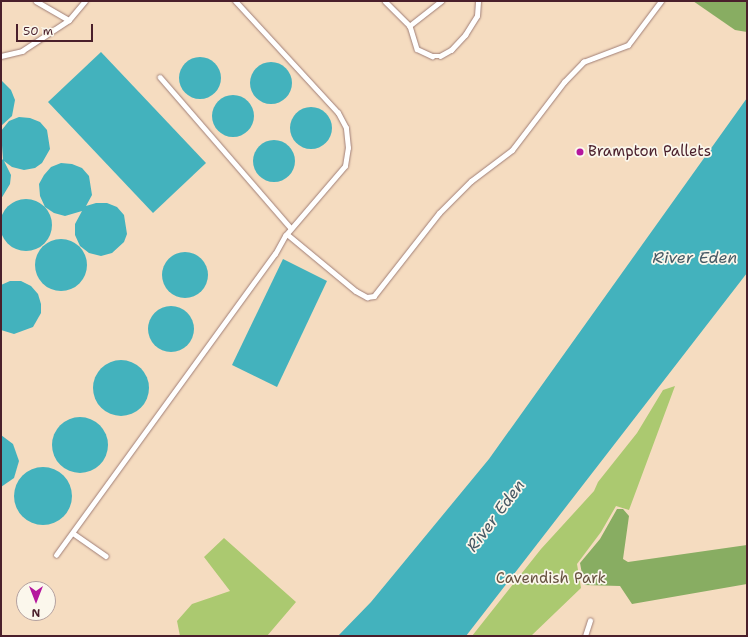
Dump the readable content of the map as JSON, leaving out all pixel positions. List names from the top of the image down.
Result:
{
  "water": ["River Eden"],
  "parks": ["Cavendish Park"],
  "places": ["Brampton Pallets"],
  "scale_bar": "50 m",
  "north": "bottom"
}
